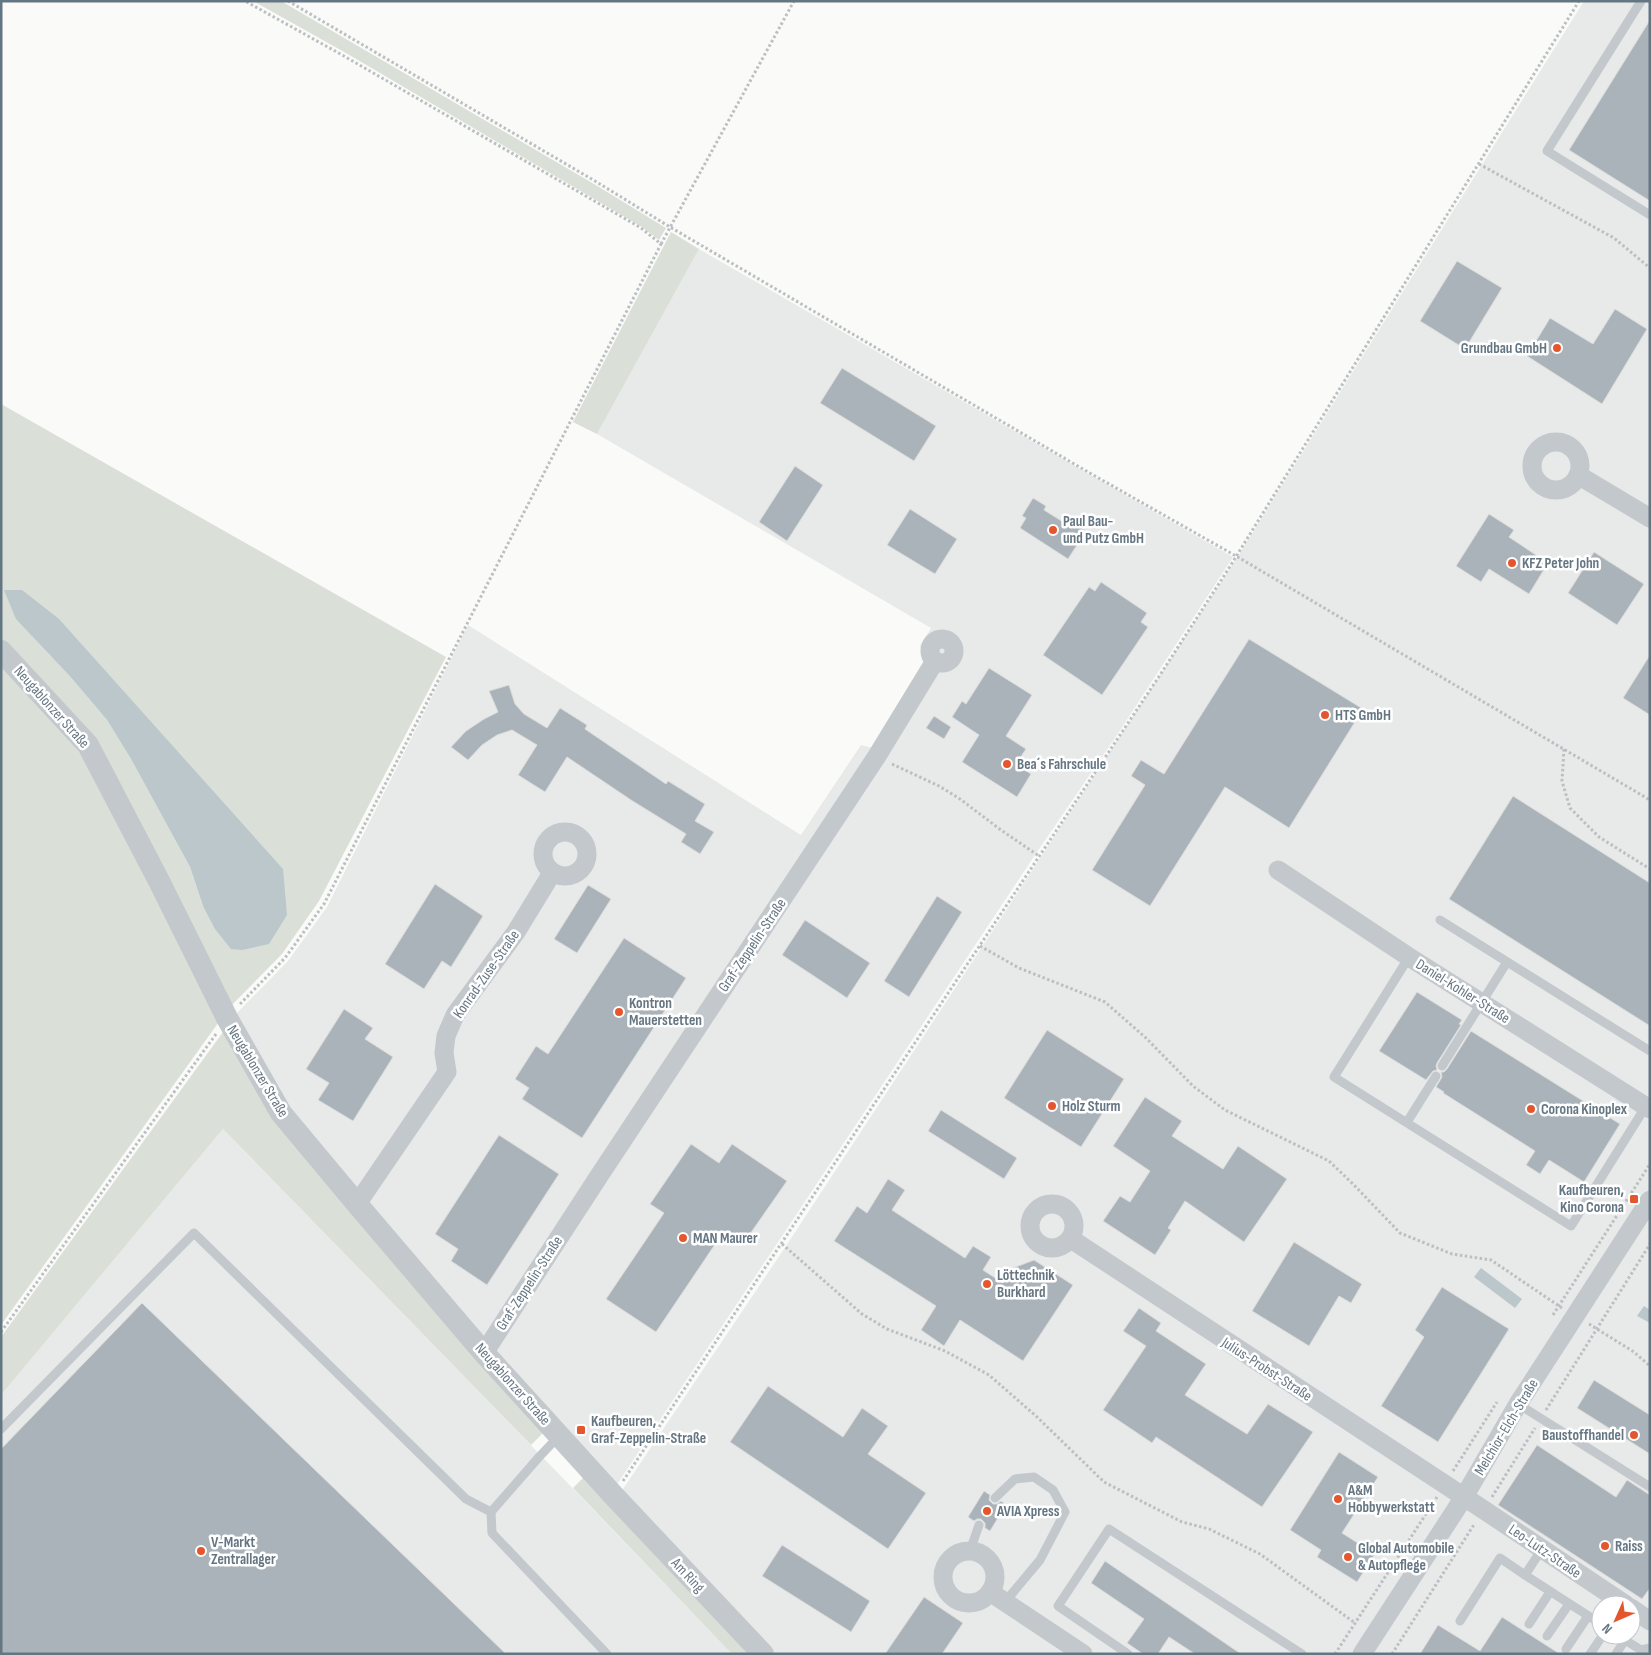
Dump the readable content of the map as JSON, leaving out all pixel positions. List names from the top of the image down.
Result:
{
  "streets": {
    "street": [
      "Neugablonzer Straße",
      "Graf-Zeppelin-Straße",
      "Konrad-Zuse-Straße",
      "Daniel-Kohler-Straße",
      "Julius-Probst-Straße",
      "Melchior-Elch-Straße",
      "Leo-Lutz-Straße",
      "Am Ring"
    ]
  },
  "crossings": [
    ["Neugablonzer Straße", "Graf-Zeppelin-Straße"],
    ["Neugablonzer Straße", "Konrad-Zuse-Straße"],
    ["Neugablonzer Straße", "Am Ring"],
    ["Julius-Probst-Straße", "Melchior-Elch-Straße"],
    ["Julius-Probst-Straße", "Leo-Lutz-Straße"],
    ["Melchior-Elch-Straße", "Leo-Lutz-Straße"]
  ],
  "places": {
    "other": [
      "Grundbau GmbH",
      "Paul Bau- und Putz GmbH",
      "KFZ Peter John",
      "HTS GmbH",
      "Bea´s Fahrschule",
      "Kontron Mauerstetten",
      "Holz Sturm",
      "Corona Kinoplex",
      "MAN Maurer",
      "Löttechnik Burkhard",
      "Baustoffhandel",
      "A&M Hobbywerkstatt",
      "AVIA Xpress",
      "Raiss",
      "V-Markt Zentrallager",
      "Global Automobile & Autopflege"
    ],
    "transit": ["Kaufbeuren, Kino Corona", "Kaufbeuren, Graf-Zeppelin-Straße"]
  },
  "north": "bottom left"
}
